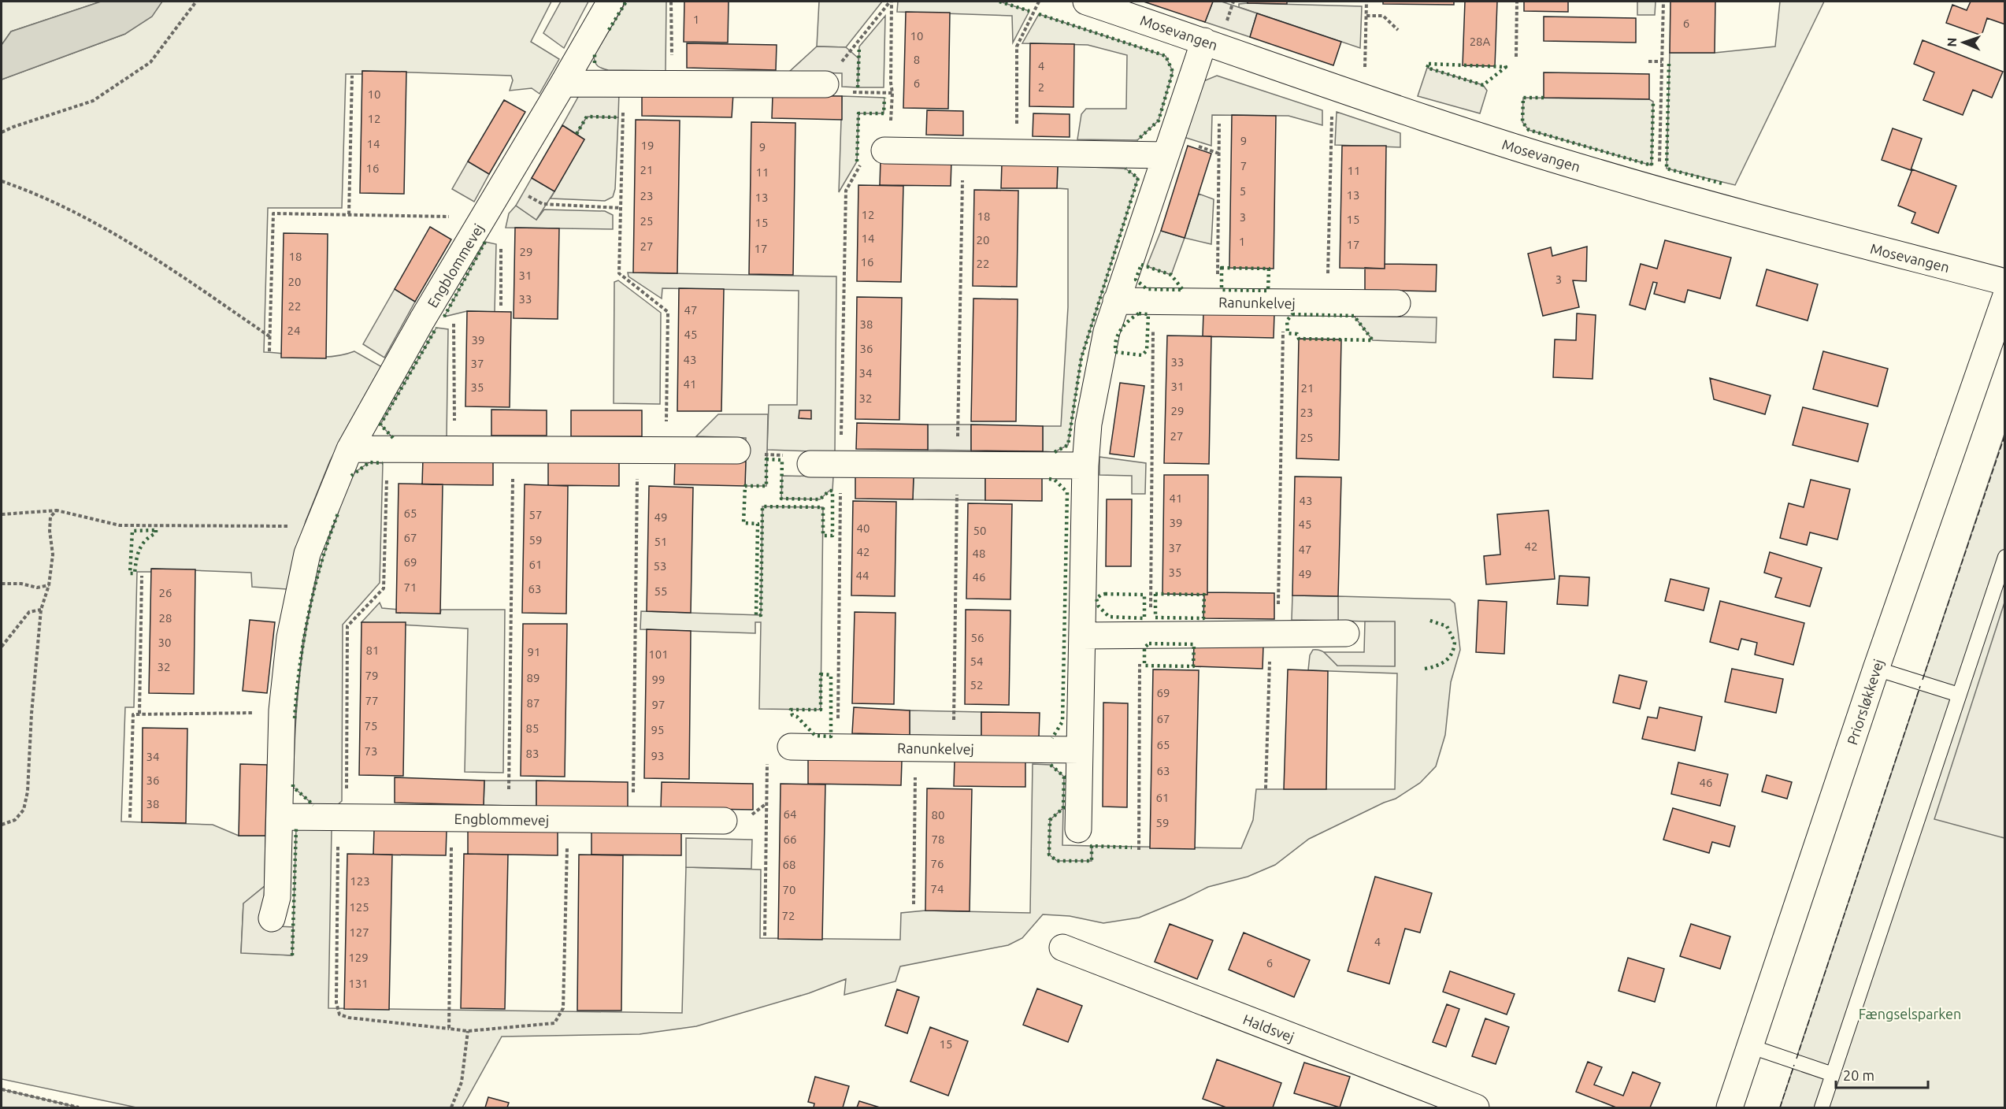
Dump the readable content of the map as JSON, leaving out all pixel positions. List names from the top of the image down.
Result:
{
  "streets": {
    "street": [
      "Mosevangen",
      "Engblommevej",
      "Ranunkelvej",
      "Priorsløkkevej",
      "Haldsvej"
    ]
  },
  "parks": ["Fængselsparken"],
  "house_numbers": [
    "1",
    "6",
    "10",
    "28A",
    "8",
    "4",
    "6",
    "2",
    "10",
    "12",
    "9",
    "14",
    "19",
    "9",
    "7",
    "16",
    "21",
    "11",
    "11",
    "5",
    "13",
    "23",
    "13",
    "12",
    "18",
    "3",
    "15",
    "25",
    "15",
    "14",
    "20",
    "1",
    "17",
    "27",
    "17",
    "29",
    "18",
    "16",
    "22",
    "31",
    "3",
    "20",
    "33",
    "22",
    "47",
    "38",
    "24",
    "45",
    "39",
    "36",
    "43",
    "33",
    "37",
    "34",
    "41",
    "31",
    "35",
    "21",
    "32",
    "29",
    "23",
    "27",
    "25",
    "41",
    "43",
    "65",
    "57",
    "49",
    "39",
    "45",
    "40",
    "50",
    "67",
    "59",
    "51",
    "42",
    "37",
    "47",
    "42",
    "48",
    "69",
    "61",
    "53",
    "35",
    "49",
    "44",
    "46",
    "71",
    "63",
    "55",
    "26",
    "28",
    "56",
    "30",
    "81",
    "91",
    "101",
    "54",
    "32",
    "79",
    "89",
    "99",
    "52",
    "69",
    "77",
    "87",
    "97",
    "67",
    "75",
    "85",
    "95",
    "65",
    "73",
    "83",
    "93",
    "34",
    "63",
    "36",
    "46",
    "61",
    "38",
    "64",
    "80",
    "59",
    "66",
    "78",
    "76",
    "68",
    "123",
    "74",
    "70",
    "125",
    "72",
    "127",
    "4",
    "129",
    "6",
    "131",
    "15"
  ],
  "scale_bar": "20 m",
  "north": "left"
}
